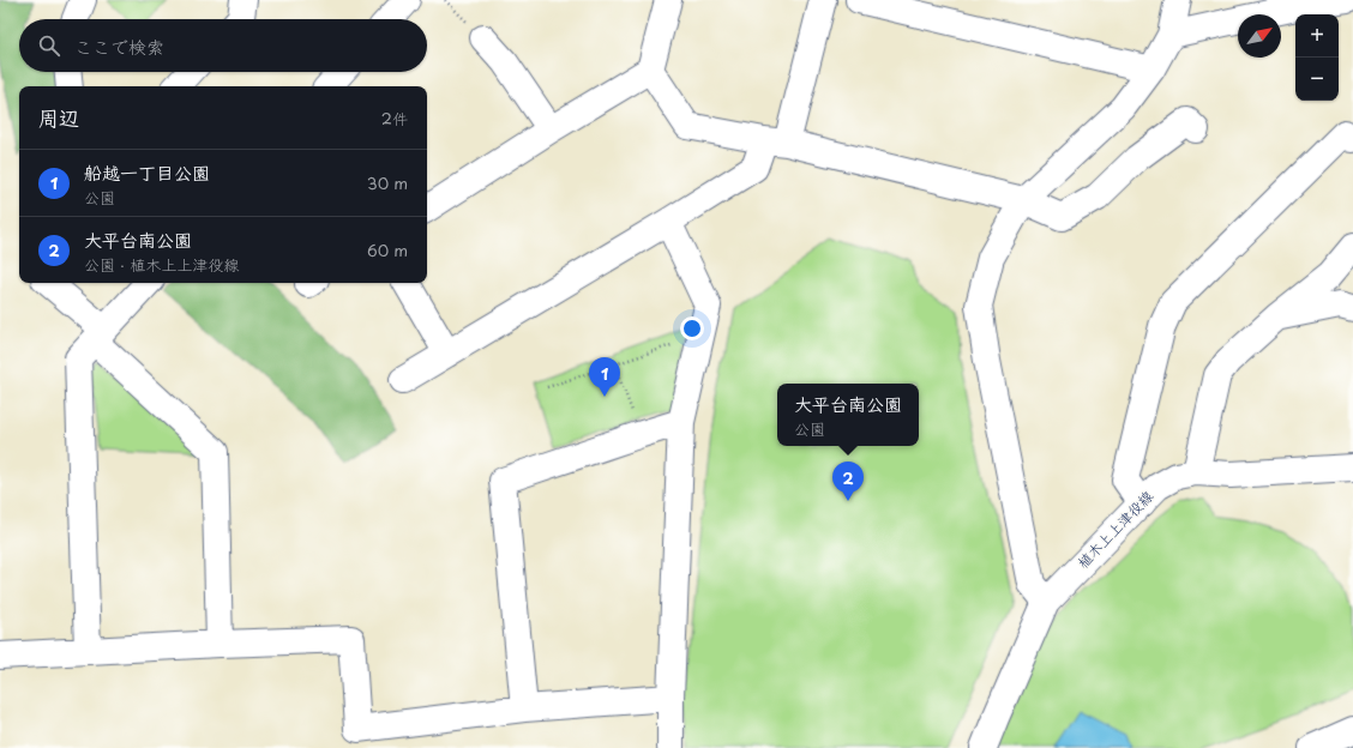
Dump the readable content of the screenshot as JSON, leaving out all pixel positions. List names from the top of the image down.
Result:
{
  "streets": {
    "main road": ["植木上上津役線"]
  },
  "north": "top right",
  "page": {
    "map_buttons": ["+", "−"],
    "search": "ここで検索",
    "heading": ["周辺", "2件"],
    "list": [
      {
        "mark": "1",
        "name": "船越一丁目公園",
        "note": "公園",
        "value": "30 m"
      },
      {
        "mark": "2",
        "name": "大平台南公園",
        "note": "公園 · 植木上上津役線",
        "value": "60 m"
      }
    ],
    "pins": ["1", "2"],
    "popup": ["大平台南公園", "公園"]
  }
}
